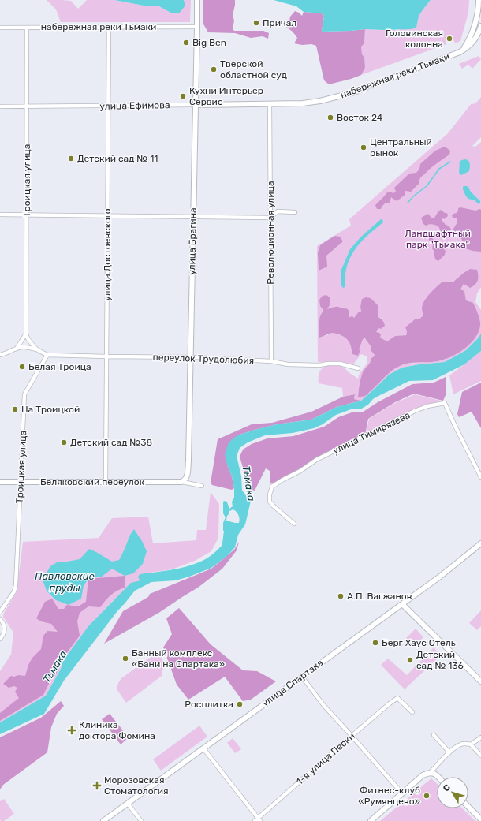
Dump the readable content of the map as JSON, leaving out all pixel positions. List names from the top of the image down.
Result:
{
  "streets": {
    "street": [
      "набережная реки Тьмаки",
      "улица Ефимова",
      "Троицкая улица",
      "Революционная улица",
      "улица Брагина",
      "улица Достоевского",
      "переулок Трудолюбия",
      "улица Тимирязева",
      "Беляковский переулок",
      "улица Спартака",
      "1-я улица Пески"
    ]
  },
  "crossings": [
    ["набережная реки Тьмаки", "улица Ефимова"],
    ["набережная реки Тьмаки", "Троицкая улица"],
    ["набережная реки Тьмаки", "Революционная улица"],
    ["набережная реки Тьмаки", "улица Брагина"],
    ["набережная реки Тьмаки", "улица Достоевского"],
    ["улица Ефимова", "Троицкая улица"],
    ["улица Ефимова", "Революционная улица"],
    ["улица Ефимова", "улица Брагина"],
    ["улица Ефимова", "улица Достоевского"],
    ["Троицкая улица", "переулок Трудолюбия"],
    ["Троицкая улица", "Беляковский переулок"],
    ["Революционная улица", "переулок Трудолюбия"],
    ["улица Брагина", "переулок Трудолюбия"],
    ["улица Брагина", "Беляковский переулок"],
    ["улица Достоевского", "переулок Трудолюбия"],
    ["улица Достоевского", "Беляковский переулок"]
  ],
  "water": ["Тьмака", "Павловские пруды"],
  "parks": ["Ландшафтный парк \"Тьмака\""],
  "places": {
    "other": [
      "Причал",
      "Головинская колонна",
      "Big Ben",
      "Тверской областной суд",
      "Кухни Интерьер Сервис",
      "Восток 24",
      "Центральный рынок",
      "Детский сад № 11",
      "Белая Троица",
      "На Троицкой",
      "Детский сад №38",
      "А.П. Вагжанов",
      "Берг Хаус Отель",
      "Банный комплекс «Бани на Спартака»",
      "Детский сад № 136",
      "Росплитка",
      "Фитнес-клуб «Румянцево»"
    ],
    "health": ["Клиника доктора Фомина", "Морозовская Стоматология"]
  },
  "north": "top left"
}
